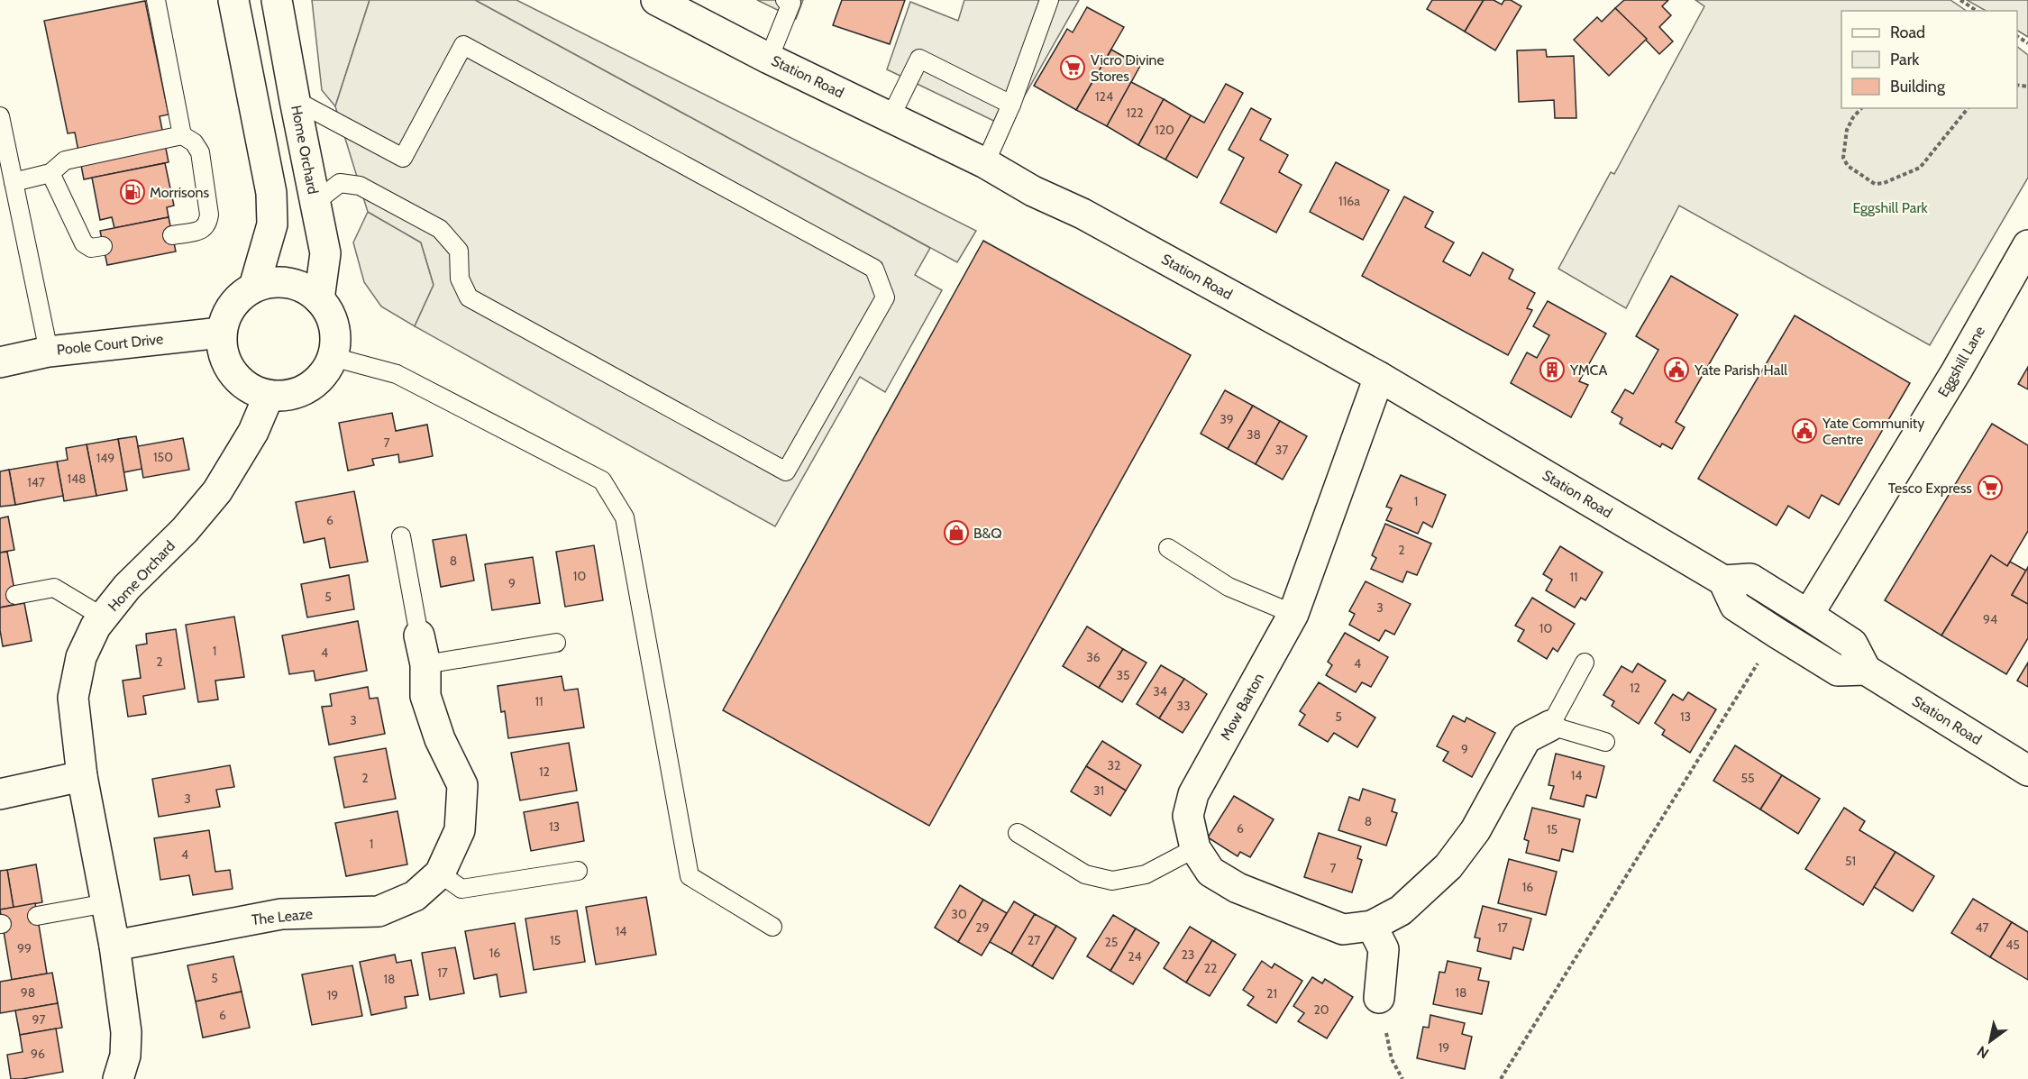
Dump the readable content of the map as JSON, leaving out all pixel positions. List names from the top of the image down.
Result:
{
  "streets": {
    "street": [
      "Station Road",
      "Home Orchard",
      "Poole Court Drive",
      "Eggshill Lane",
      "Mow Barton",
      "The Leaze"
    ]
  },
  "crossings": [
    ["Station Road", "Mow Barton"],
    ["Home Orchard", "Poole Court Drive"],
    ["Home Orchard", "The Leaze"]
  ],
  "parks": ["Eggshill Park"],
  "places": {
    "supermarket": ["Vicro Divine Stores", "Tesco Express"],
    "fuel station": ["Morrisons"],
    "building": ["YMCA"],
    "public building": ["Yate Parish Hall", "Yate Community Centre"],
    "shop": ["B&Q"]
  },
  "house_numbers": [
    "124",
    "122",
    "120",
    "116a",
    "39",
    "38",
    "7",
    "37",
    "150",
    "149",
    "148",
    "147",
    "1",
    "6",
    "2",
    "8",
    "10",
    "11",
    "9",
    "5",
    "3",
    "94",
    "10",
    "1",
    "4",
    "36",
    "2",
    "4",
    "35",
    "12",
    "34",
    "11",
    "33",
    "5",
    "13",
    "3",
    "9",
    "32",
    "12",
    "14",
    "2",
    "55",
    "31",
    "3",
    "8",
    "13",
    "6",
    "15",
    "1",
    "4",
    "51",
    "7",
    "16",
    "30",
    "29",
    "17",
    "47",
    "14",
    "15",
    "27",
    "25",
    "45",
    "99",
    "16",
    "23",
    "24",
    "22",
    "17",
    "5",
    "18",
    "98",
    "18",
    "21",
    "19",
    "20",
    "6",
    "97",
    "19",
    "96"
  ],
  "legend": ["Road", "Park", "Building"],
  "north": "bottom left"
}
